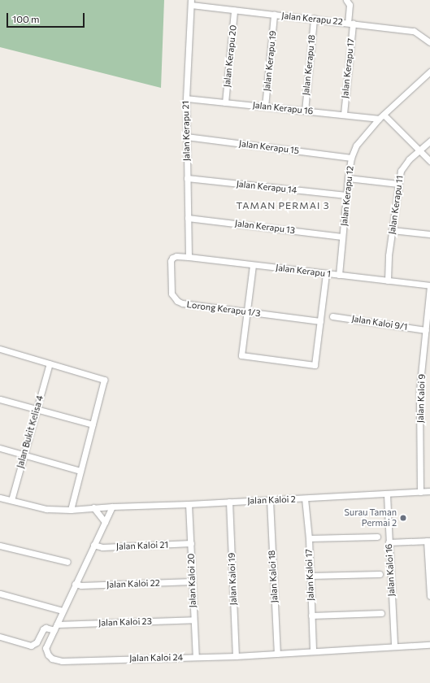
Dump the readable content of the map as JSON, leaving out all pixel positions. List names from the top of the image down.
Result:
{
  "streets": {
    "street": [
      "Jalan Kerapu 22",
      "Jalan Kerapu 20",
      "Jalan Kerapu 19",
      "Jalan Kerapu 18",
      "Jalan Kerapu 17",
      "Jalan Kerapu 16",
      "Jalan Kerapu 21",
      "Jalan Kerapu 15",
      "Jalan Kerapu 14",
      "Jalan Kerapu 12",
      "Jalan Kerapu 11",
      "Jalan Kerapu 13",
      "Jalan Kerapu 1",
      "Lorong Kerapu 1/3",
      "Jalan Kaloi 9/1",
      "Jalan Kaloi 9",
      "Jalan Bukit Kelisa 4",
      "Jalan Kaloi 2",
      "Jalan Kaloi 21",
      "Jalan Kaloi 16",
      "Jalan Kaloi 17",
      "Jalan Kaloi 18",
      "Jalan Kaloi 19",
      "Jalan Kaloi 20",
      "Jalan Kaloi 22",
      "Jalan Kaloi 23",
      "Jalan Kaloi 24"
    ]
  },
  "crossings": [
    ["Jalan Kerapu 22", "Jalan Kerapu 20"],
    ["Jalan Kerapu 22", "Jalan Kerapu 19"],
    ["Jalan Kerapu 22", "Jalan Kerapu 18"],
    ["Jalan Kerapu 22", "Jalan Kerapu 17"],
    ["Jalan Kerapu 22", "Jalan Kerapu 21"],
    ["Jalan Kerapu 20", "Jalan Kerapu 16"],
    ["Jalan Kerapu 19", "Jalan Kerapu 16"],
    ["Jalan Kerapu 18", "Jalan Kerapu 16"],
    ["Jalan Kerapu 17", "Jalan Kerapu 16"],
    ["Jalan Kerapu 16", "Jalan Kerapu 21"],
    ["Jalan Kerapu 16", "Jalan Kerapu 12"],
    ["Jalan Kerapu 21", "Jalan Kerapu 15"],
    ["Jalan Kerapu 21", "Jalan Kerapu 14"],
    ["Jalan Kerapu 21", "Jalan Kerapu 13"],
    ["Jalan Kerapu 21", "Jalan Kerapu 1"],
    ["Jalan Kerapu 15", "Jalan Kerapu 12"],
    ["Jalan Kerapu 14", "Jalan Kerapu 12"],
    ["Jalan Kerapu 12", "Jalan Kerapu 13"],
    ["Jalan Kerapu 12", "Jalan Kerapu 1"],
    ["Jalan Kerapu 11", "Jalan Kerapu 1"],
    ["Jalan Kerapu 1", "Lorong Kerapu 1/3"],
    ["Jalan Kerapu 1", "Jalan Kaloi 9"],
    ["Jalan Kaloi 9/1", "Jalan Kaloi 9"],
    ["Jalan Kaloi 9", "Jalan Kaloi 2"],
    ["Jalan Bukit Kelisa 4", "Jalan Kaloi 2"],
    ["Jalan Kaloi 2", "Jalan Kaloi 16"],
    ["Jalan Kaloi 2", "Jalan Kaloi 17"],
    ["Jalan Kaloi 2", "Jalan Kaloi 18"],
    ["Jalan Kaloi 2", "Jalan Kaloi 19"],
    ["Jalan Kaloi 2", "Jalan Kaloi 20"],
    ["Jalan Kaloi 2", "Jalan Kaloi 24"],
    ["Jalan Kaloi 21", "Jalan Kaloi 20"],
    ["Jalan Kaloi 21", "Jalan Kaloi 24"],
    ["Jalan Kaloi 16", "Jalan Kaloi 24"],
    ["Jalan Kaloi 17", "Jalan Kaloi 24"],
    ["Jalan Kaloi 18", "Jalan Kaloi 24"],
    ["Jalan Kaloi 19", "Jalan Kaloi 24"],
    ["Jalan Kaloi 20", "Jalan Kaloi 22"],
    ["Jalan Kaloi 20", "Jalan Kaloi 23"],
    ["Jalan Kaloi 20", "Jalan Kaloi 24"],
    ["Jalan Kaloi 22", "Jalan Kaloi 24"],
    ["Jalan Kaloi 23", "Jalan Kaloi 24"]
  ],
  "districts": ["TAMAN PERMAI 3"],
  "places": ["Surau Taman Permai 2"],
  "scale_bar": "100 m"
}
